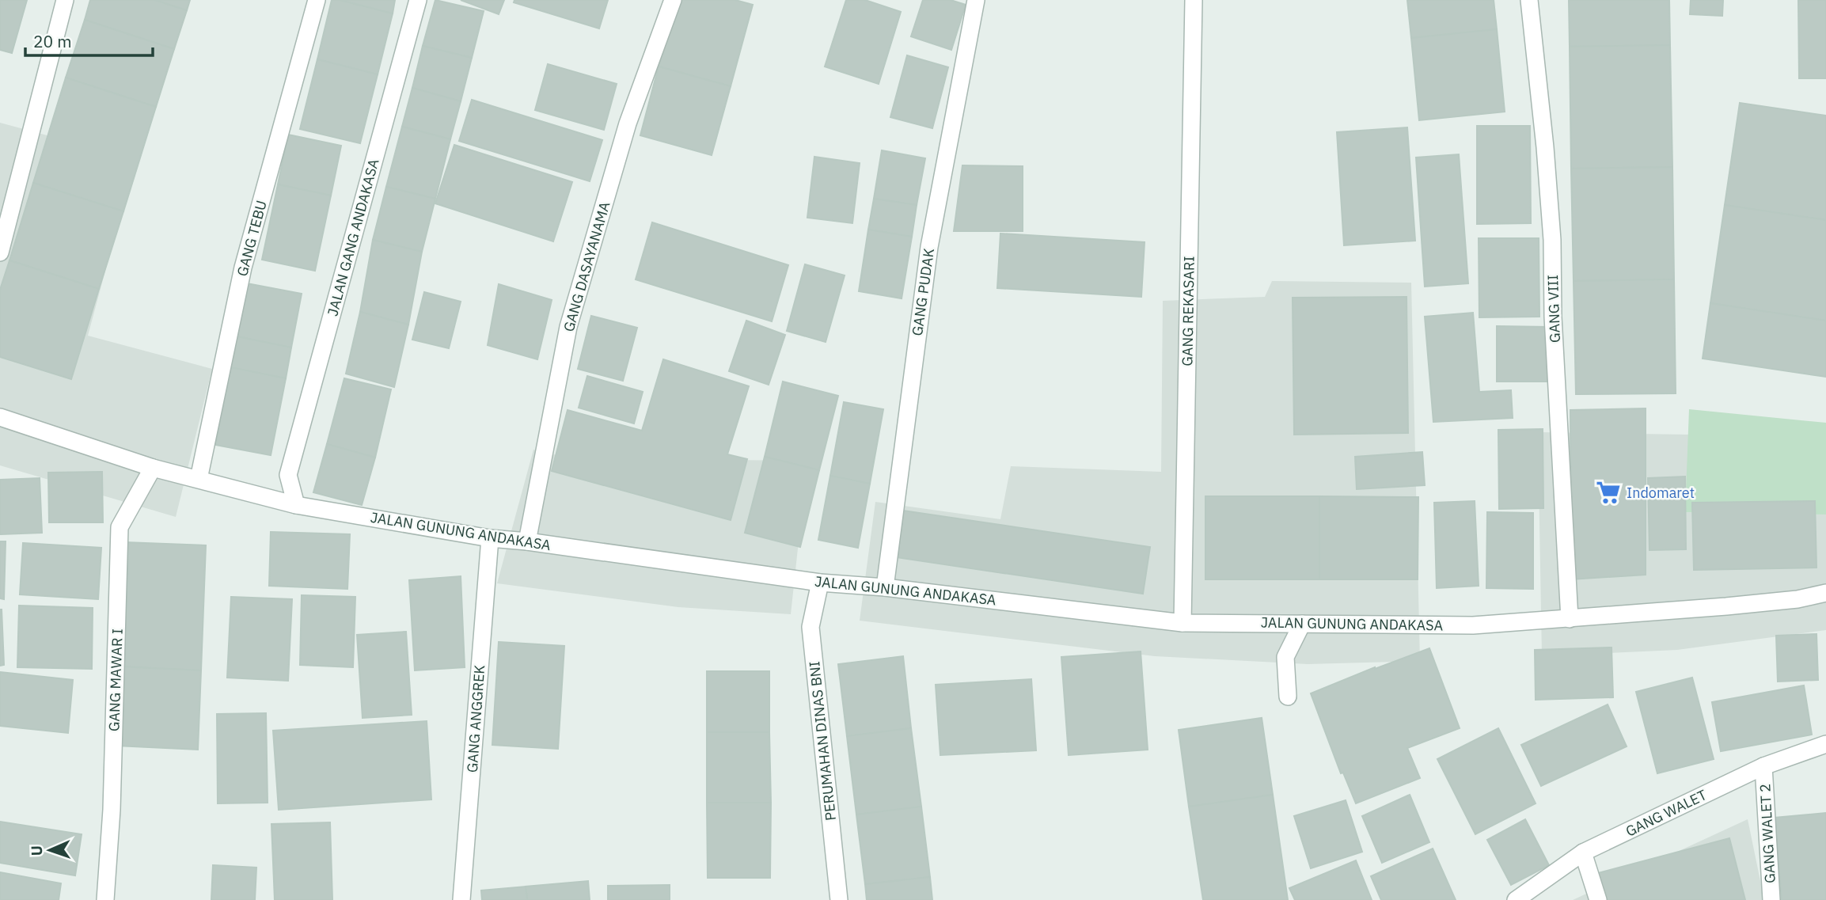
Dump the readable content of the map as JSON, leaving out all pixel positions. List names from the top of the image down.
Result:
{
  "streets": {
    "street": [
      "JALAN GANG ANDAKASA",
      "GANG TEBU",
      "GANG DASAYANAMA",
      "GANG PUDAK",
      "GANG VIII",
      "GANG REKASARI",
      "JALAN GUNUNG ANDAKASA",
      "GANG MAWAR I",
      "GANG ANGGREK",
      "PERUMAHAN DINAS BNI",
      "GANG WALET",
      "GANG WALET 2"
    ]
  },
  "crossings": [
    ["JALAN GANG ANDAKASA", "JALAN GUNUNG ANDAKASA"],
    ["GANG TEBU", "JALAN GUNUNG ANDAKASA"],
    ["GANG DASAYANAMA", "JALAN GUNUNG ANDAKASA"],
    ["GANG PUDAK", "JALAN GUNUNG ANDAKASA"],
    ["GANG VIII", "JALAN GUNUNG ANDAKASA"],
    ["GANG REKASARI", "JALAN GUNUNG ANDAKASA"],
    ["JALAN GUNUNG ANDAKASA", "GANG MAWAR I"],
    ["JALAN GUNUNG ANDAKASA", "GANG ANGGREK"],
    ["JALAN GUNUNG ANDAKASA", "PERUMAHAN DINAS BNI"],
    ["GANG WALET", "GANG WALET 2"]
  ],
  "places": {
    "supermarket": ["Indomaret"]
  },
  "scale_bar": "20 m",
  "north": "left"
}
